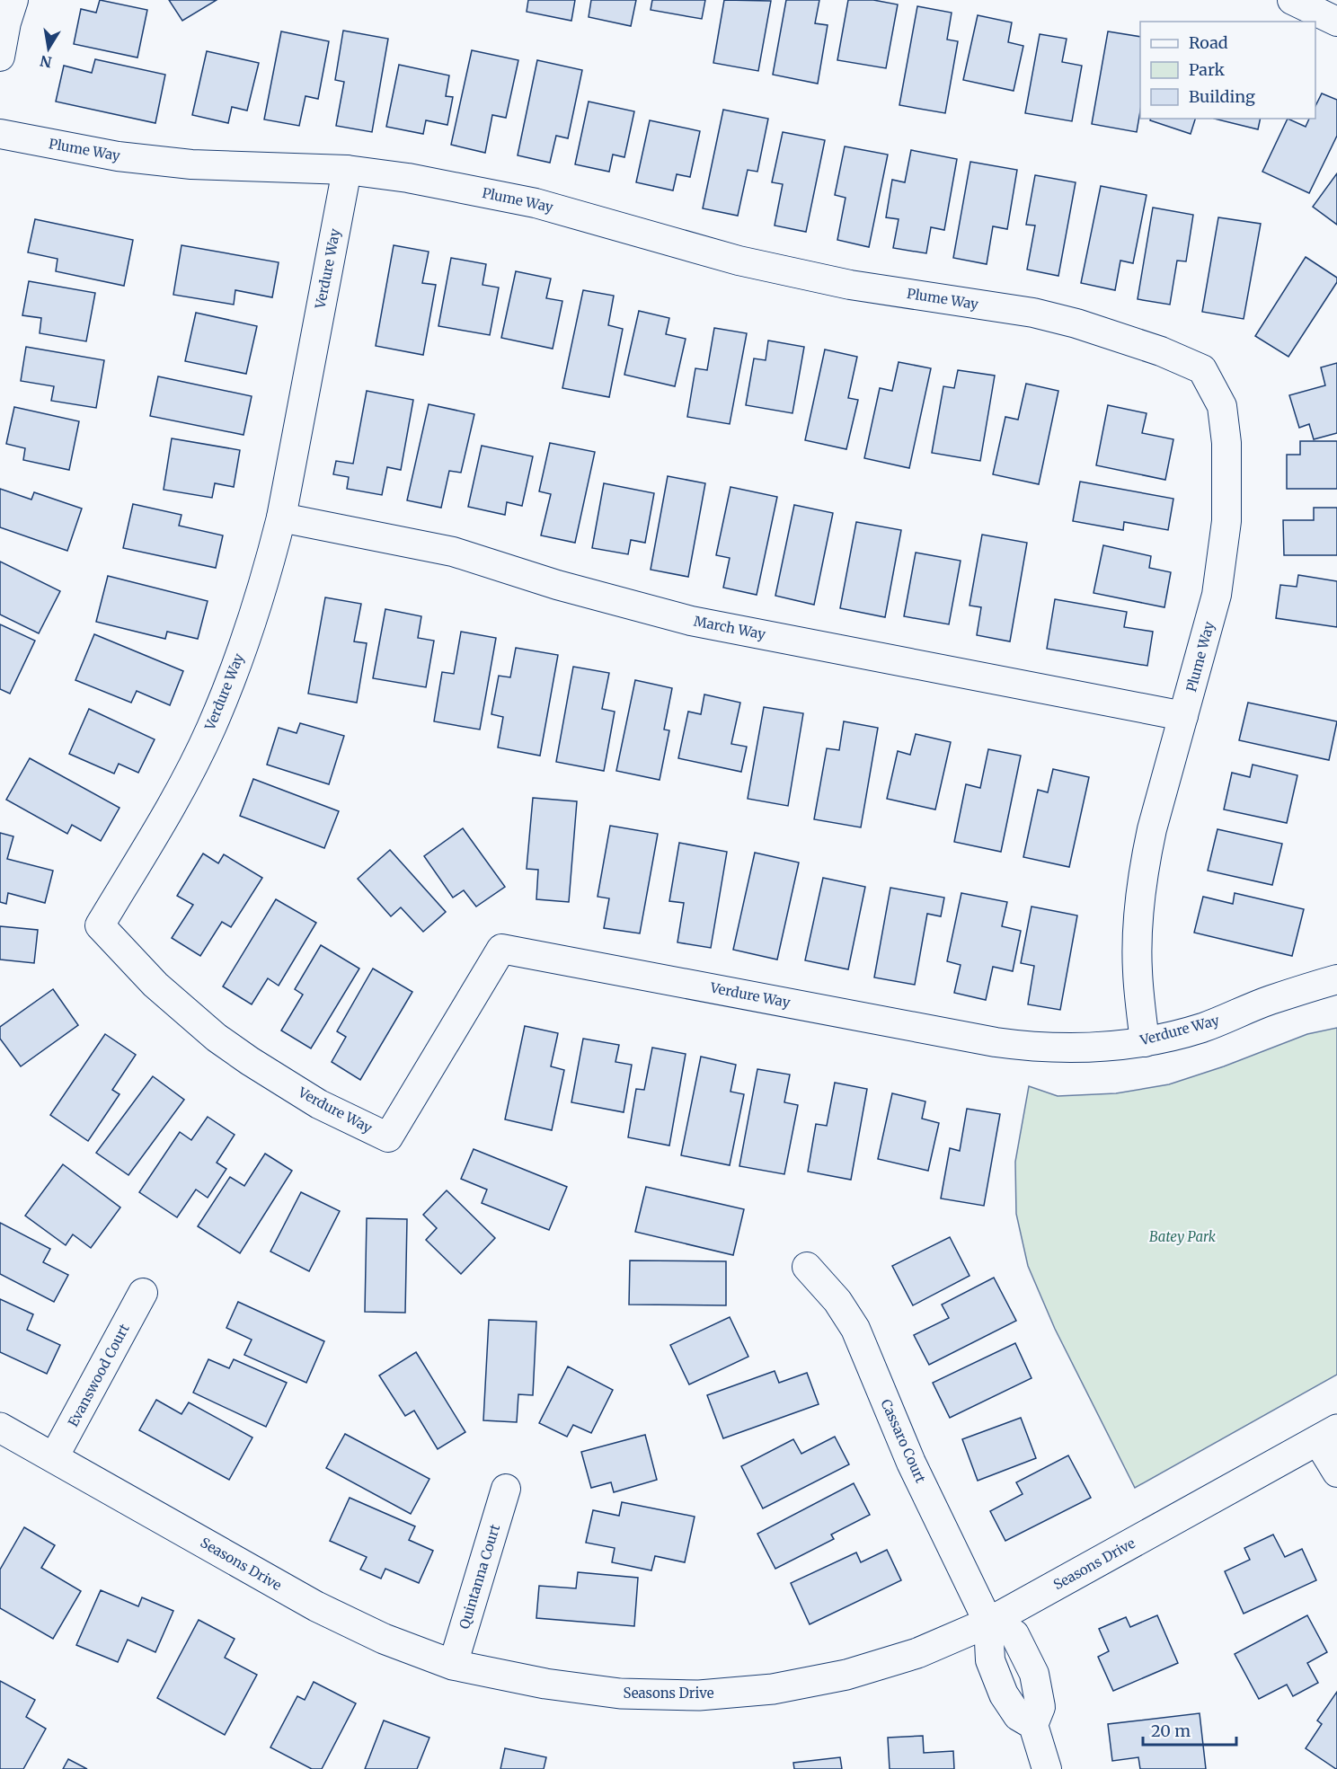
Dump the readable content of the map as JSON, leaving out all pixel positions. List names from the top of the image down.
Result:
{
  "streets": {
    "street": [
      "Plume Way",
      "Verdure Way",
      "March Way",
      "Evanswood Court",
      "Cassaro Court",
      "Seasons Drive",
      "Quintanna Court"
    ]
  },
  "crossings": [
    ["Plume Way", "Verdure Way"],
    ["Plume Way", "March Way"],
    ["Verdure Way", "March Way"],
    ["Evanswood Court", "Seasons Drive"],
    ["Cassaro Court", "Seasons Drive"],
    ["Seasons Drive", "Quintanna Court"]
  ],
  "parks": ["Batey Park"],
  "legend": ["Road", "Park", "Building"],
  "scale_bar": "20 m",
  "north": "bottom"
}
